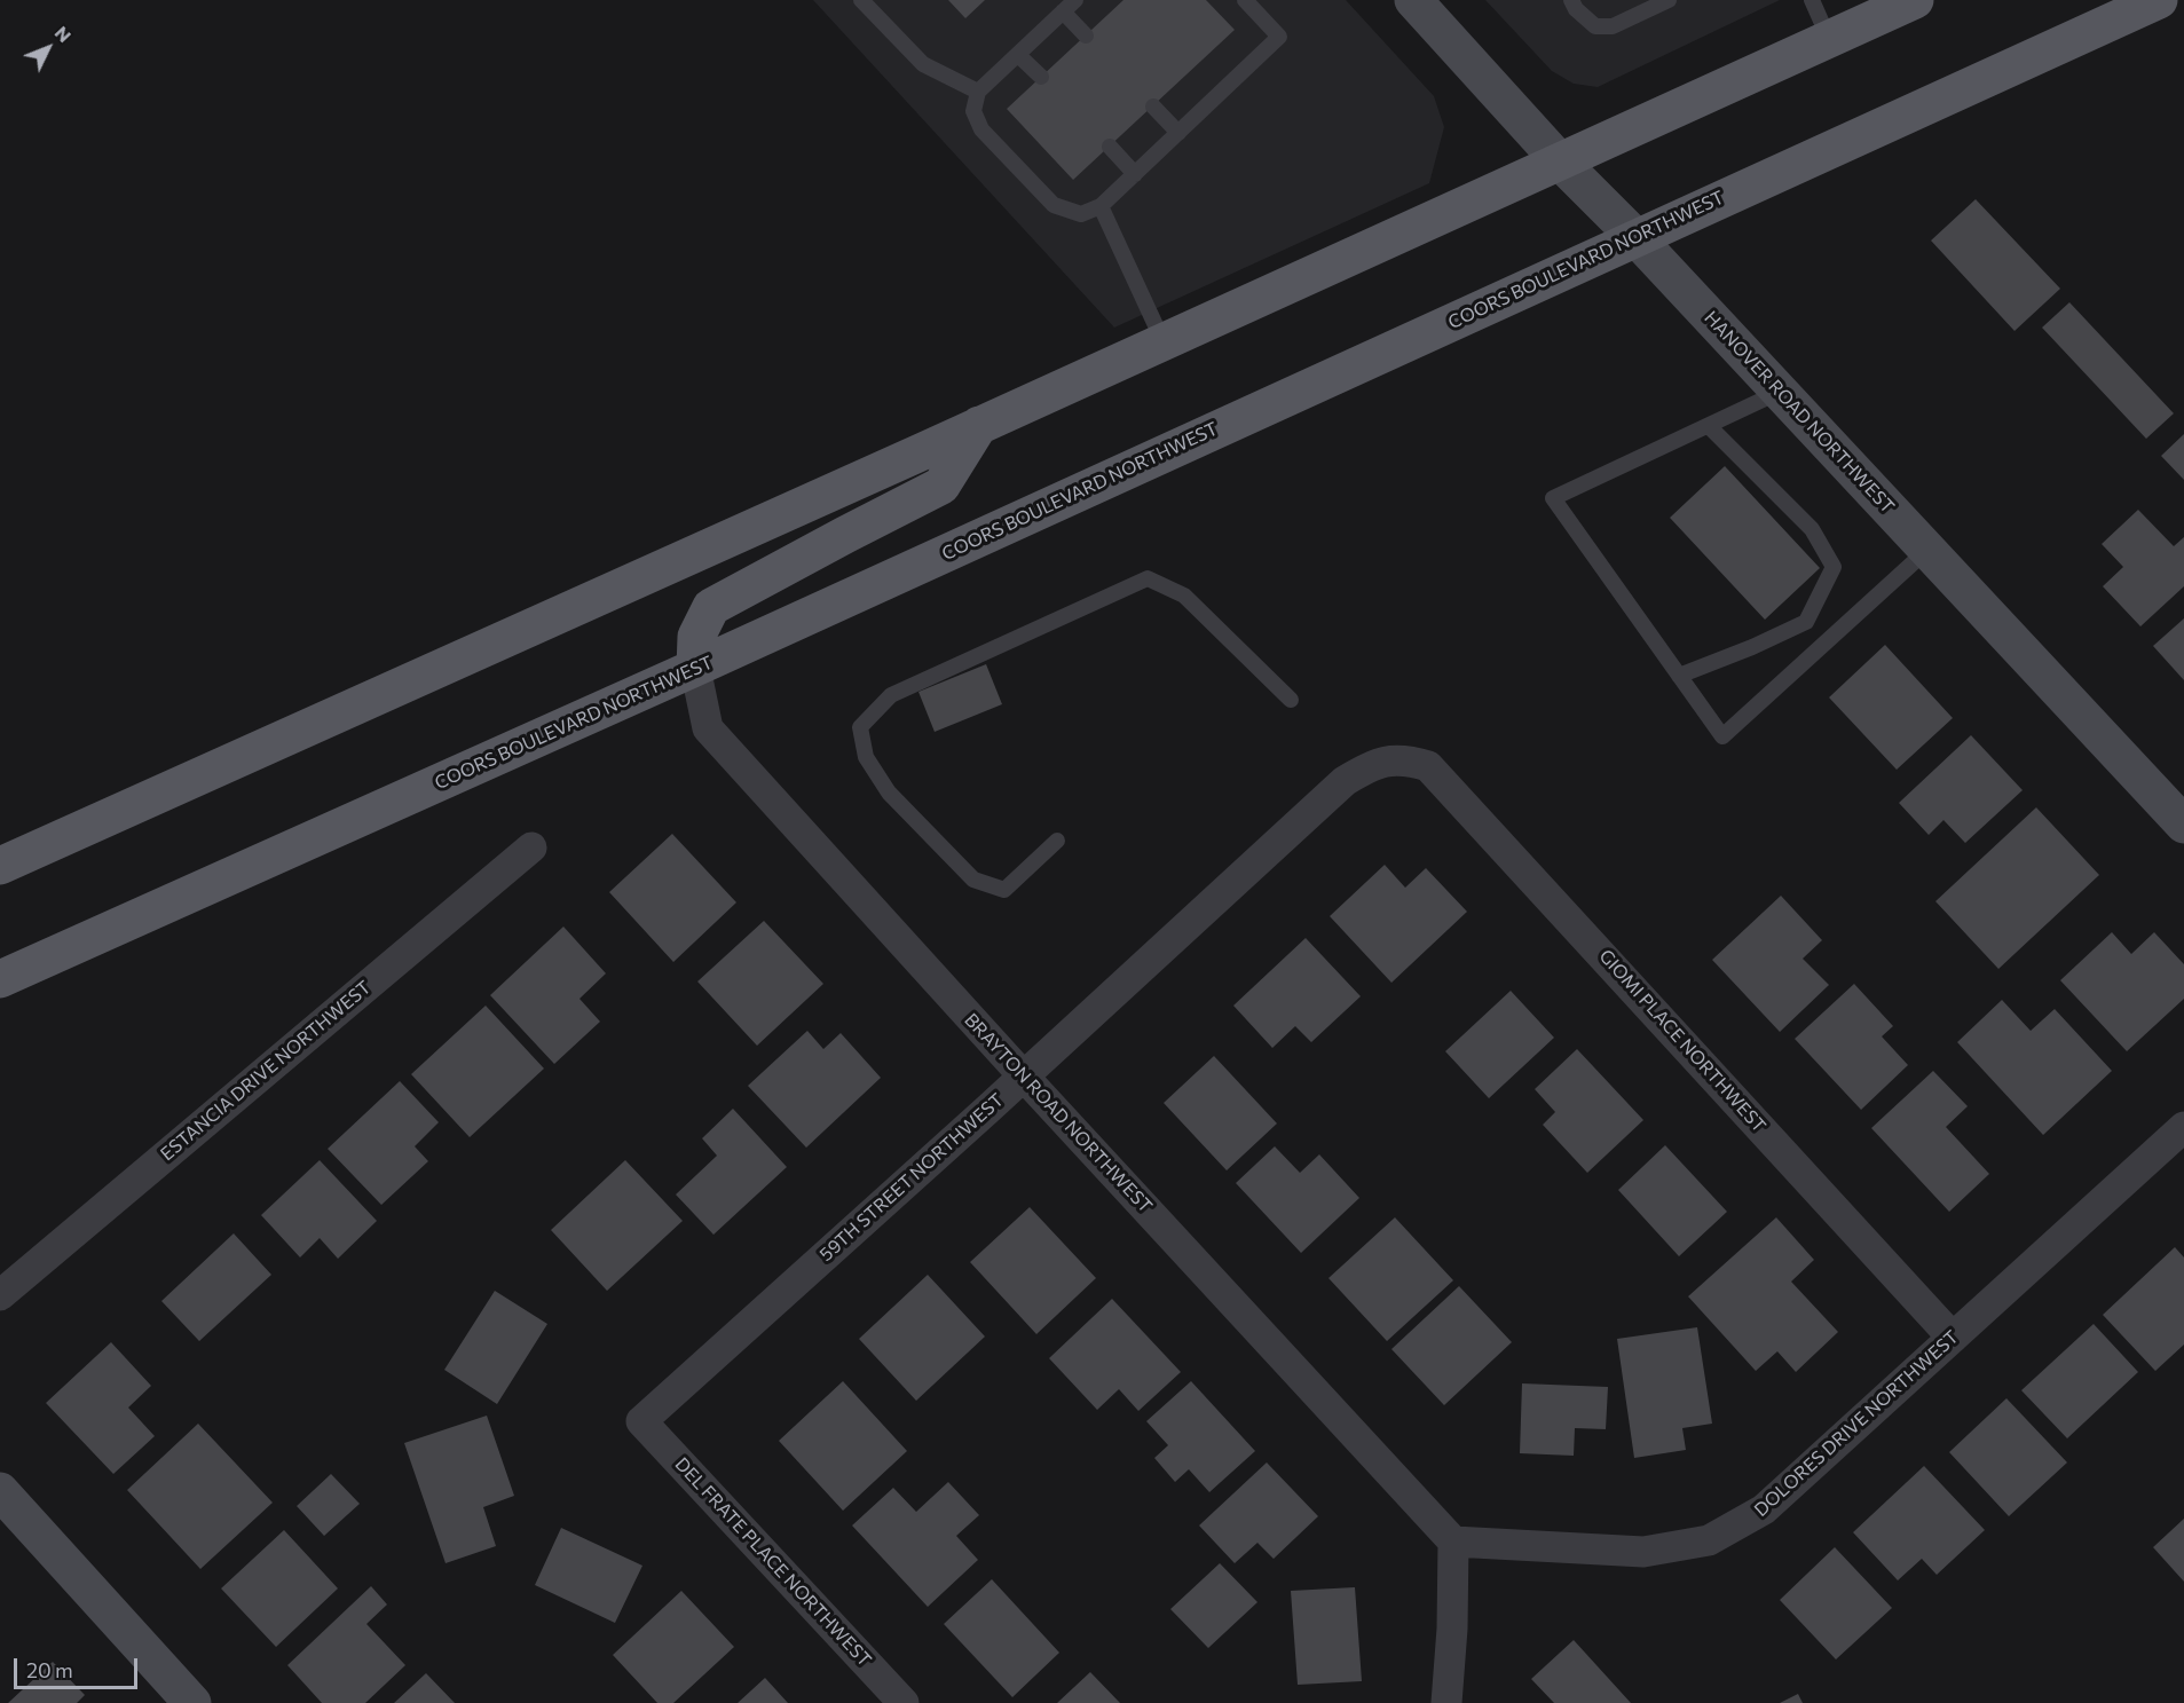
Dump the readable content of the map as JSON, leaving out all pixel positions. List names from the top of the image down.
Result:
{
  "streets": {
    "main road": ["COORS BOULEVARD NORTHWEST"],
    "street": [
      "HANOVER ROAD NORTHWEST",
      "GIOMI PLACE NORTHWEST",
      "ESTANCIA DRIVE NORTHWEST",
      "BRAYTON ROAD NORTHWEST",
      "59TH STREET NORTHWEST",
      "DOLORES DRIVE NORTHWEST",
      "DEL FRATE PLACE NORTHWEST"
    ]
  },
  "crossings": [
    ["COORS BOULEVARD NORTHWEST", "HANOVER ROAD NORTHWEST"],
    ["COORS BOULEVARD NORTHWEST", "BRAYTON ROAD NORTHWEST"],
    ["GIOMI PLACE NORTHWEST", "59TH STREET NORTHWEST"],
    ["GIOMI PLACE NORTHWEST", "DOLORES DRIVE NORTHWEST"],
    ["BRAYTON ROAD NORTHWEST", "59TH STREET NORTHWEST"],
    ["BRAYTON ROAD NORTHWEST", "DOLORES DRIVE NORTHWEST"],
    ["59TH STREET NORTHWEST", "DEL FRATE PLACE NORTHWEST"]
  ],
  "scale_bar": "20 m",
  "north": "top right"
}
